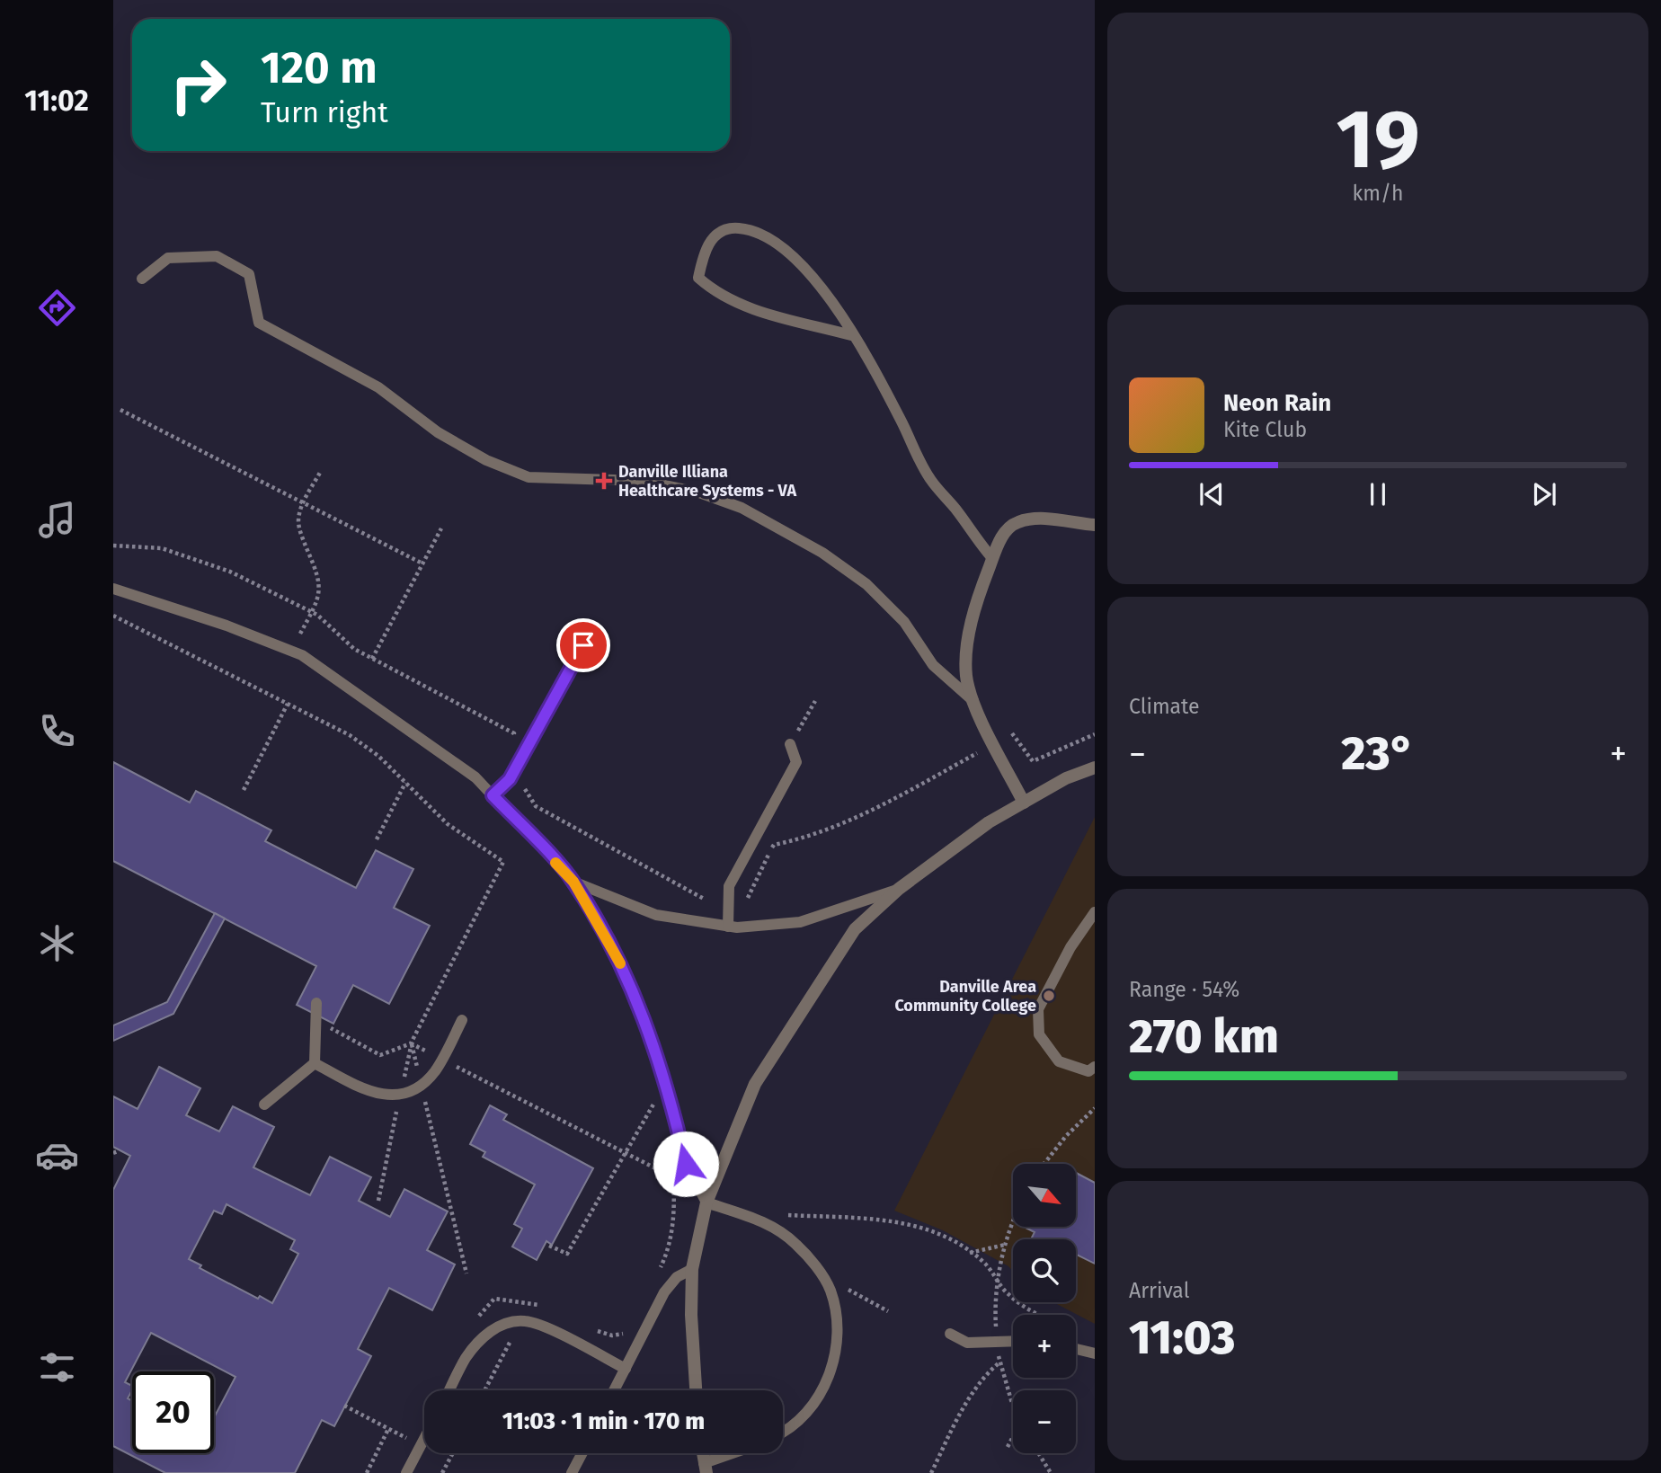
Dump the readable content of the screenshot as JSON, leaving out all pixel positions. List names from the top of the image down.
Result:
{
  "places": {
    "health": ["Danville Illiana Healthcare Systems - VA"],
    "other": ["Danville Area Community College"]
  },
  "north": "bottom right",
  "page": {
    "tabs": "11:02",
    "tile": [
      ["19", "km/h"],
      "Climate",
      ["Range · 54%", "270 km"],
      ["Arrival", "11:03"]
    ],
    "turn": ["120 m", "Turn right"],
    "song": ["Neon Rain", "Kite Club"],
    "heat": ["−", "23°", "+"],
    "map_buttons": ["+", "−"],
    "limit": "20",
    "trip": "11:03 · 1 min · 170 m"
  }
}
